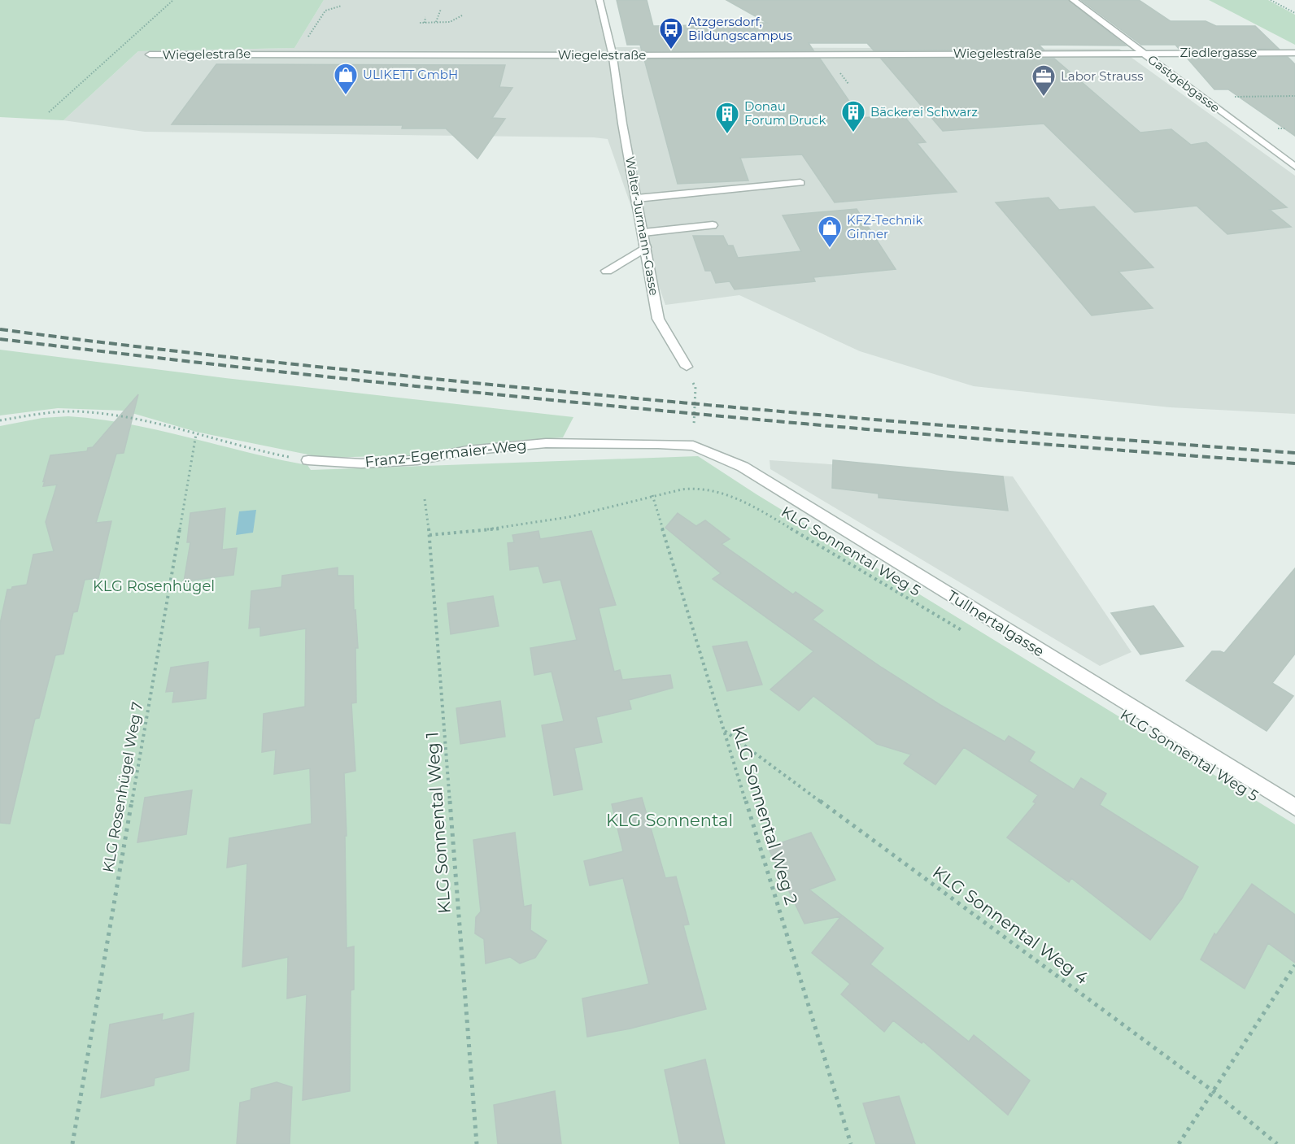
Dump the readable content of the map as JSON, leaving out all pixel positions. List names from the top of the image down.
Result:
{
  "streets": {
    "street": [
      "Ziedlergasse",
      "Wiegelestraße",
      "Gastgebgasse",
      "Walter-Jurmann-Gasse",
      "Franz-Egermaier-Weg",
      "Tullnertalgasse"
    ],
    "path": [
      "KLG Sonnental Weg 5",
      "KLG Rosenhügel Weg 7",
      "KLG Sonnental Weg 2",
      "KLG Sonnental Weg 1",
      "KLG Sonnental Weg 4"
    ]
  },
  "crossings": [
    ["Ziedlergasse", "Wiegelestraße"],
    ["Ziedlergasse", "Gastgebgasse"],
    ["Wiegelestraße", "Gastgebgasse"],
    ["Wiegelestraße", "Walter-Jurmann-Gasse"],
    ["Franz-Egermaier-Weg", "Tullnertalgasse"],
    ["KLG Sonnental Weg 5", "KLG Sonnental Weg 2"],
    ["KLG Sonnental Weg 5", "KLG Sonnental Weg 1"],
    ["KLG Sonnental Weg 2", "KLG Sonnental Weg 4"]
  ],
  "parks": ["KLG Rosenhügel", "KLG Sonnental"],
  "places": {
    "bus stop": ["Atzgersdorf, Bildungscampus"],
    "shop": ["ULIKETT GmbH", "KFZ-Technik Ginner"],
    "office": ["Labor Strauss"],
    "building": ["Bäckerei Schwarz", "Donau Forum Druck"]
  }
}
